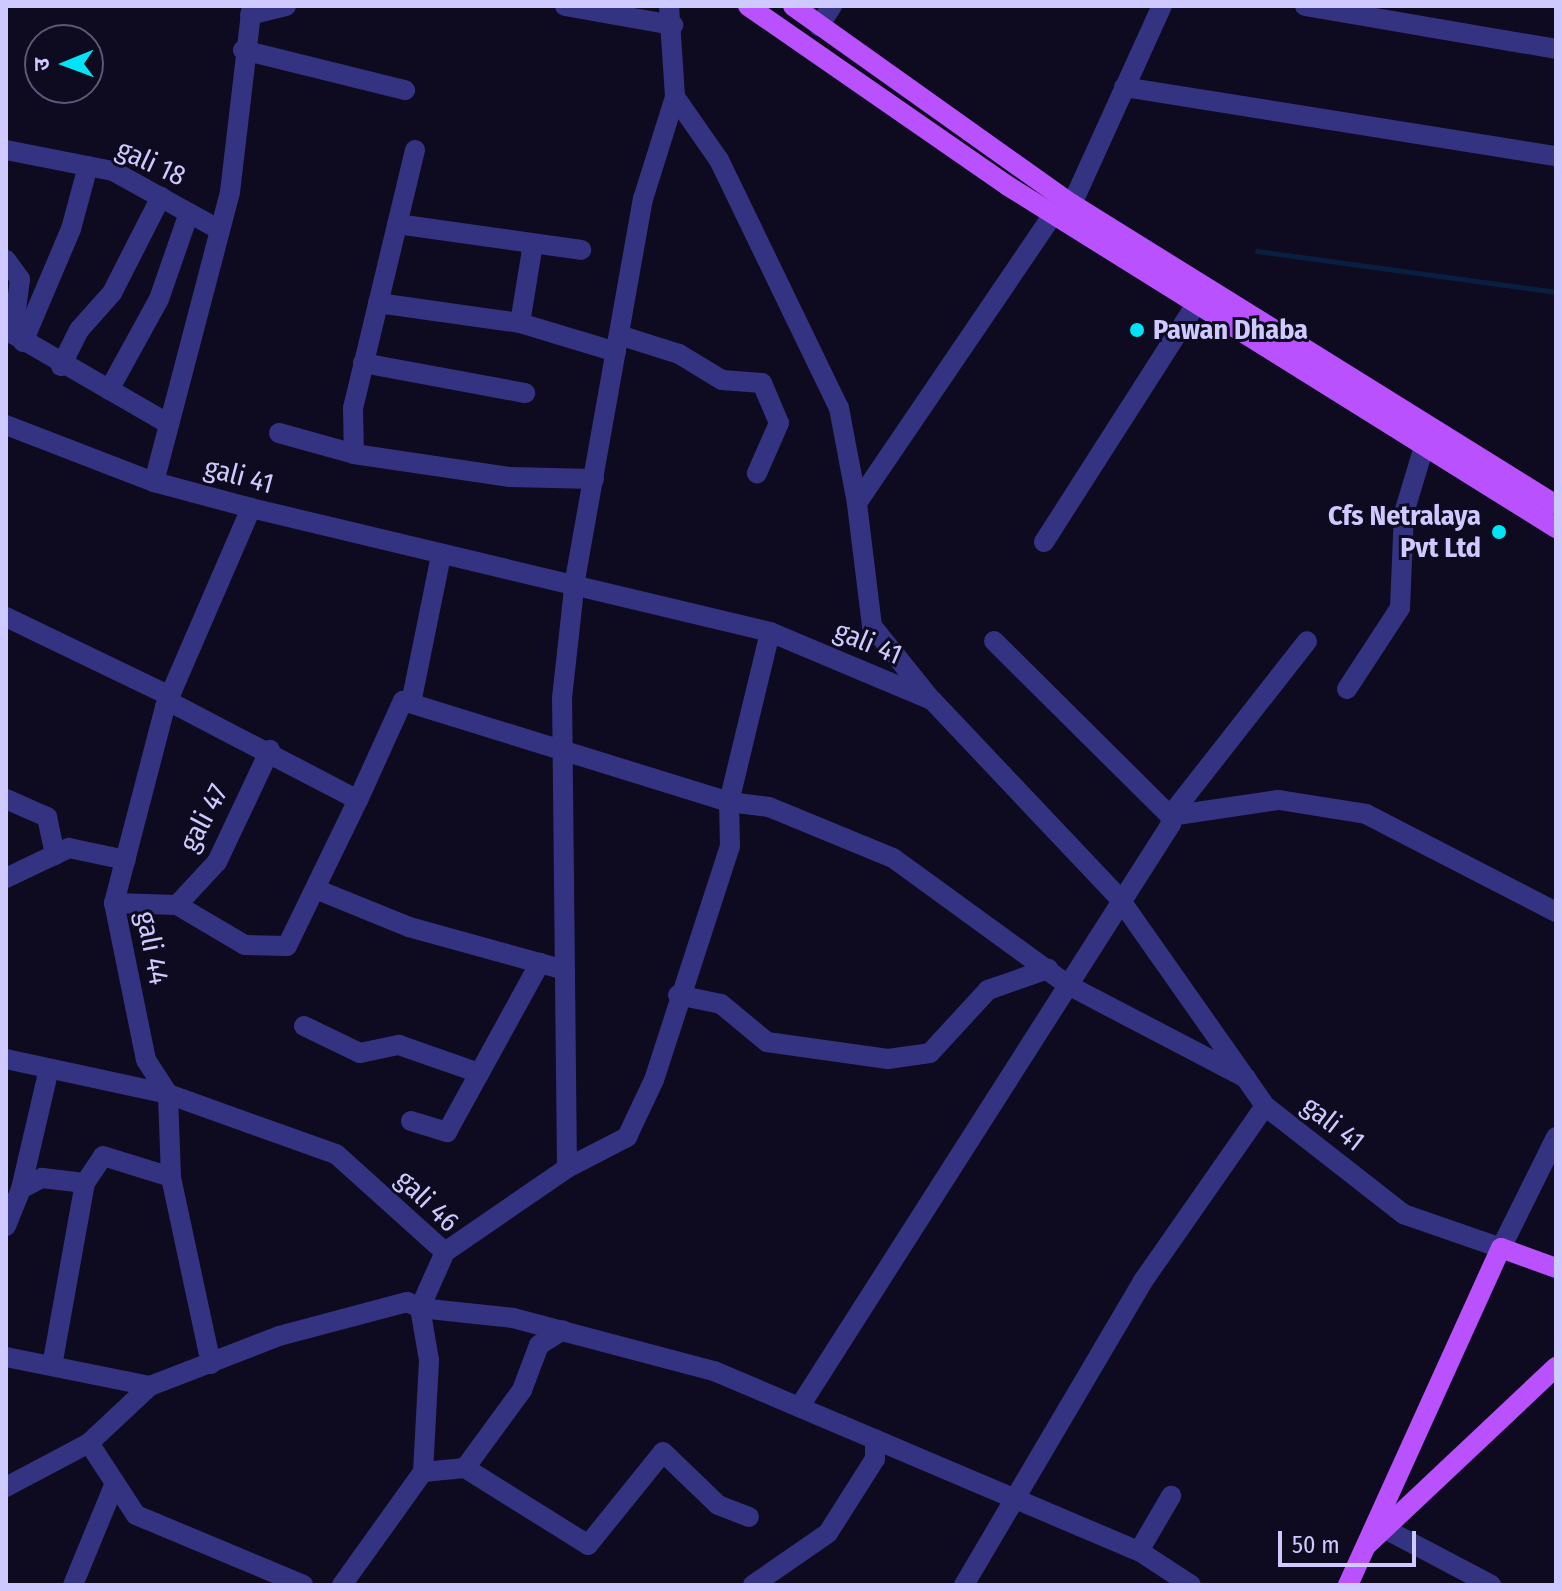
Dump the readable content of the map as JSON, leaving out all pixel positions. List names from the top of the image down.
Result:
{
  "streets": {
    "street": [
      "gali 18",
      "gali 41",
      "gali 47",
      "gali 44",
      "gali 46"
    ]
  },
  "crossings": [
    ["gali 41", "gali 44"],
    ["gali 44", "gali 46"]
  ],
  "places": ["Pawan Dhaba", "Cfs Netralaya Pvt Ltd"],
  "scale_bar": "50 m",
  "north": "left"
}
